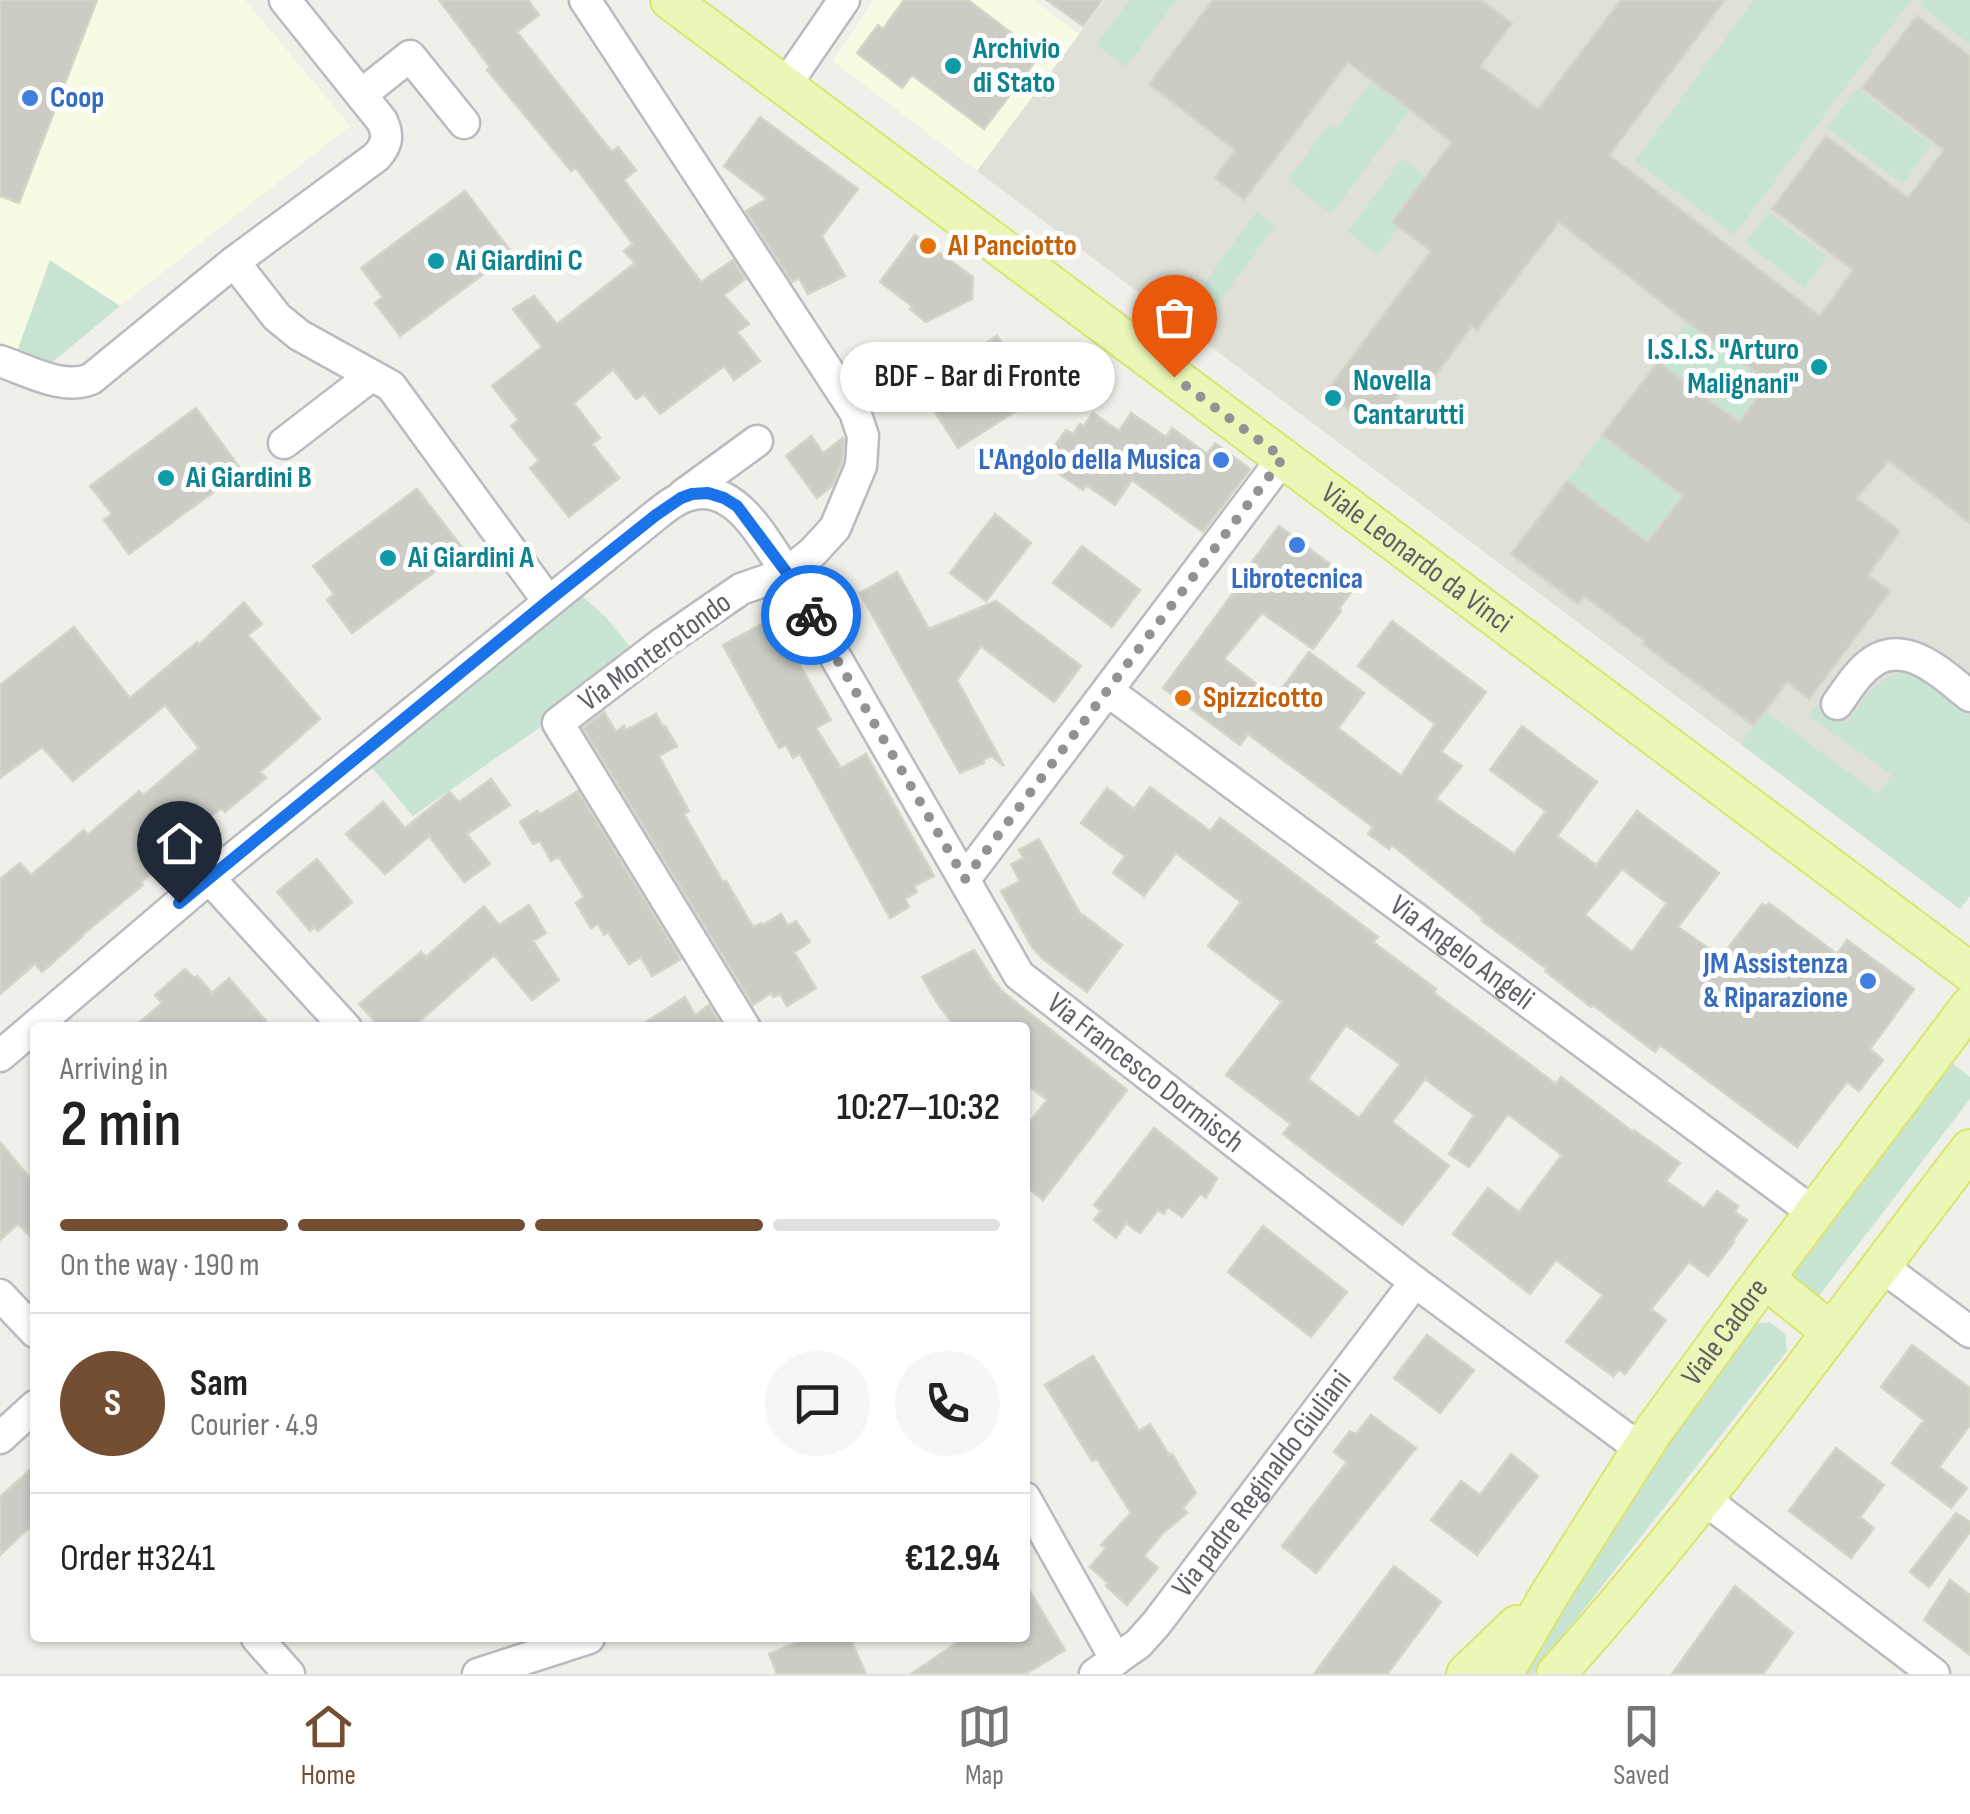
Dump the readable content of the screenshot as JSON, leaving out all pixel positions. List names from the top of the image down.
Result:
{
  "streets": {
    "main road": ["Viale Leonardo da Vinci", "Viale Cadore"],
    "street": [
      "Via Monterotondo",
      "Via Angelo Angeli",
      "Via Francesco Dormisch",
      "Via padre Reginaldo Giuliani"
    ]
  },
  "crossings": [
    ["Via Monterotondo", "Via Francesco Dormisch"],
    ["Via Angelo Angeli", "Viale Cadore"],
    ["Via Francesco Dormisch", "Viale Cadore"],
    ["Via Francesco Dormisch", "Via padre Reginaldo Giuliani"]
  ],
  "places": [
    "Archivio di Stato",
    "Coop",
    "Al Panciotto",
    "Ai Giardini C",
    "I.S.I.S. \"Arturo Malignani\"",
    "BDF - Bar di Fronte",
    "Novella Cantarutti",
    "L'Angolo della Musica",
    "Ai Giardini B",
    "Librotecnica",
    "Ai Giardini A",
    "Spizzicotto",
    "JM Assistenza & Riparazione"
  ],
  "page": {
    "bubble": "BDF - Bar di Fronte",
    "heading": ["2 min", "Arriving in", "10:27–10:32"],
    "panel": [
      "Sam",
      "Courier · 4.9",
      "Order #3241",
      "€12.94"
    ],
    "bar": "On the way · 190 m",
    "round": "S",
    "tabs": ["Home", "Map", "Saved"]
  }
}
